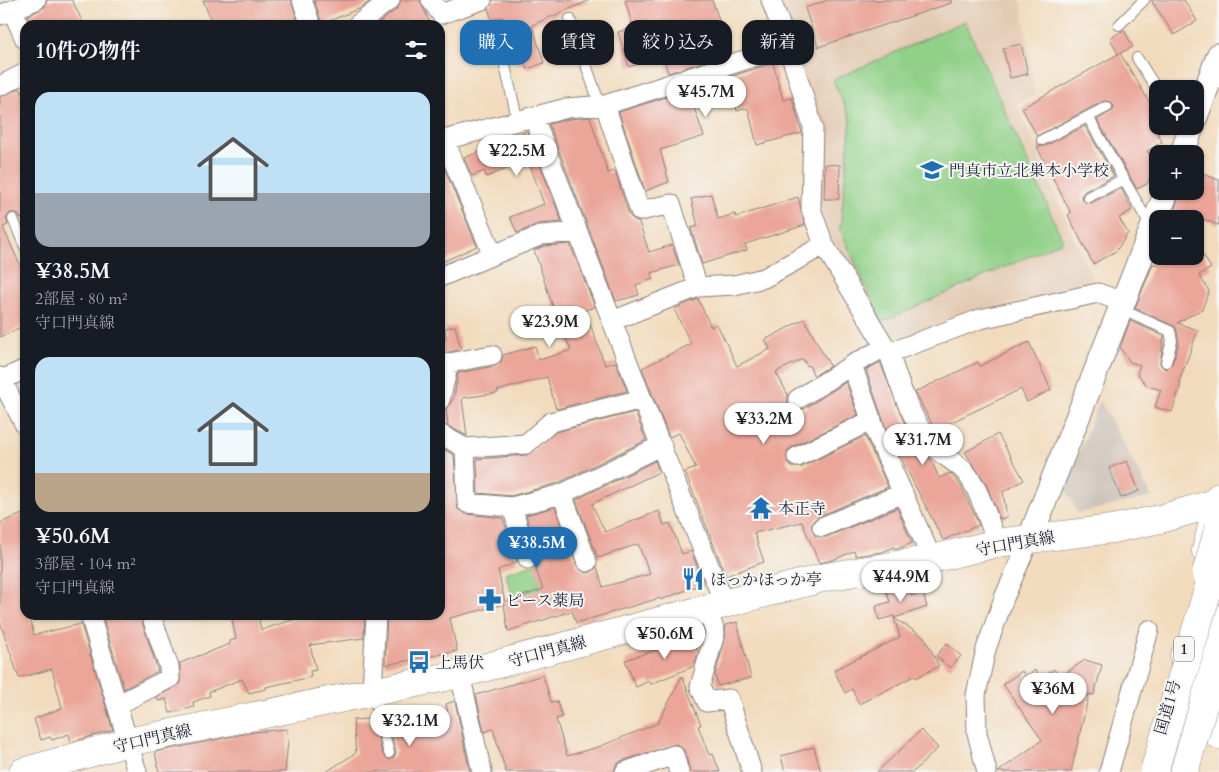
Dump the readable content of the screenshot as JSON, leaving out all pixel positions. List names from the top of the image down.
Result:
{
  "streets": {
    "main road": ["守口門真線", "1", "国道1号"]
  },
  "crossings": [
    ["守口門真線", "国道1号"]
  ],
  "places": {
    "school or university": ["門真市立北巣本小学校"],
    "temple": ["本正寺"],
    "restaurant": ["ほっかほっか亭"],
    "pharmacy": ["ピース薬局"],
    "bus stop": ["上馬伏"]
  },
  "page": {
    "chip": [
      "購入",
      "賃貸",
      "絞り込み",
      "新着"
    ],
    "heading": "10件の物件",
    "price": [
      "¥45.7M",
      "¥22.5M",
      "¥23.9M",
      "¥33.2M",
      "¥31.7M",
      "¥38.5M",
      "¥44.9M",
      "¥50.6M",
      "¥36M",
      "¥32.1M"
    ],
    "map_buttons": ["+", "−"],
    "list": [
      {
        "name": "¥38.5M",
        "note": "2部屋 · 80 m² · 守口門真線"
      },
      {
        "name": "¥50.6M",
        "note": "3部屋 · 104 m² · 守口門真線"
      }
    ]
  }
}
